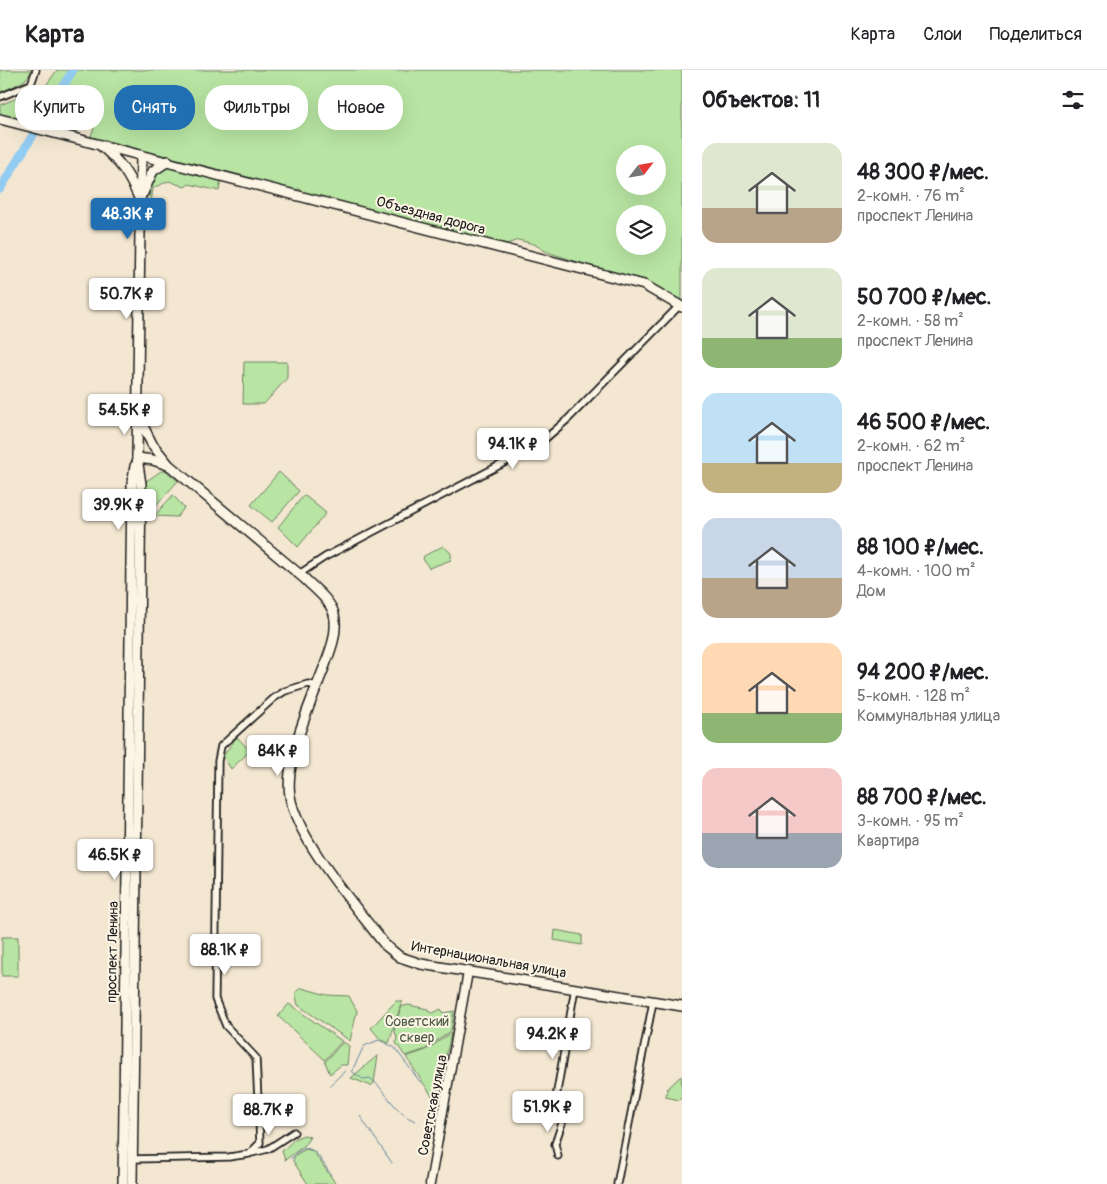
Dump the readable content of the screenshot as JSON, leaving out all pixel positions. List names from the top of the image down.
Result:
{
  "streets": {
    "main road": ["Объездная дорога", "проспект Ленина", "Интернациональная улица"],
    "street": ["Советская улица"]
  },
  "crossings": [
    ["Объездная дорога", "проспект Ленина"],
    ["проспект Ленина", "Интернациональная улица"],
    ["Интернациональная улица", "Советская улица"]
  ],
  "parks": ["Советский сквер"],
  "north": "top right",
  "page": {
    "header": "Карта",
    "nav": ["Карта", "Слои", "Поделиться"],
    "heading": "Объектов: 11",
    "chip": [
      "Купить",
      "Снять",
      "Фильтры",
      "Новое"
    ],
    "list": [
      {
        "name": "48 300 ₽/мес.",
        "note": "2-комн. · 76 m² · проспект Ленина"
      },
      {
        "name": "50 700 ₽/мес.",
        "note": "2-комн. · 58 m² · проспект Ленина"
      },
      {
        "name": "46 500 ₽/мес.",
        "note": "2-комн. · 62 m² · проспект Ленина"
      },
      {
        "name": "88 100 ₽/мес.",
        "note": "4-комн. · 100 m² · Дом"
      },
      {
        "name": "94 200 ₽/мес.",
        "note": "5-комн. · 128 m² · Коммунальная улица"
      },
      {
        "name": "88 700 ₽/мес.",
        "note": "3-комн. · 95 m² · Квартира"
      }
    ],
    "price": [
      "48.3K ₽",
      "50.7K ₽",
      "54.5K ₽",
      "94.1K ₽",
      "39.9K ₽",
      "84K ₽",
      "46.5K ₽",
      "88.1K ₽",
      "94.2K ₽",
      "51.9K ₽",
      "88.7K ₽"
    ]
  }
}
